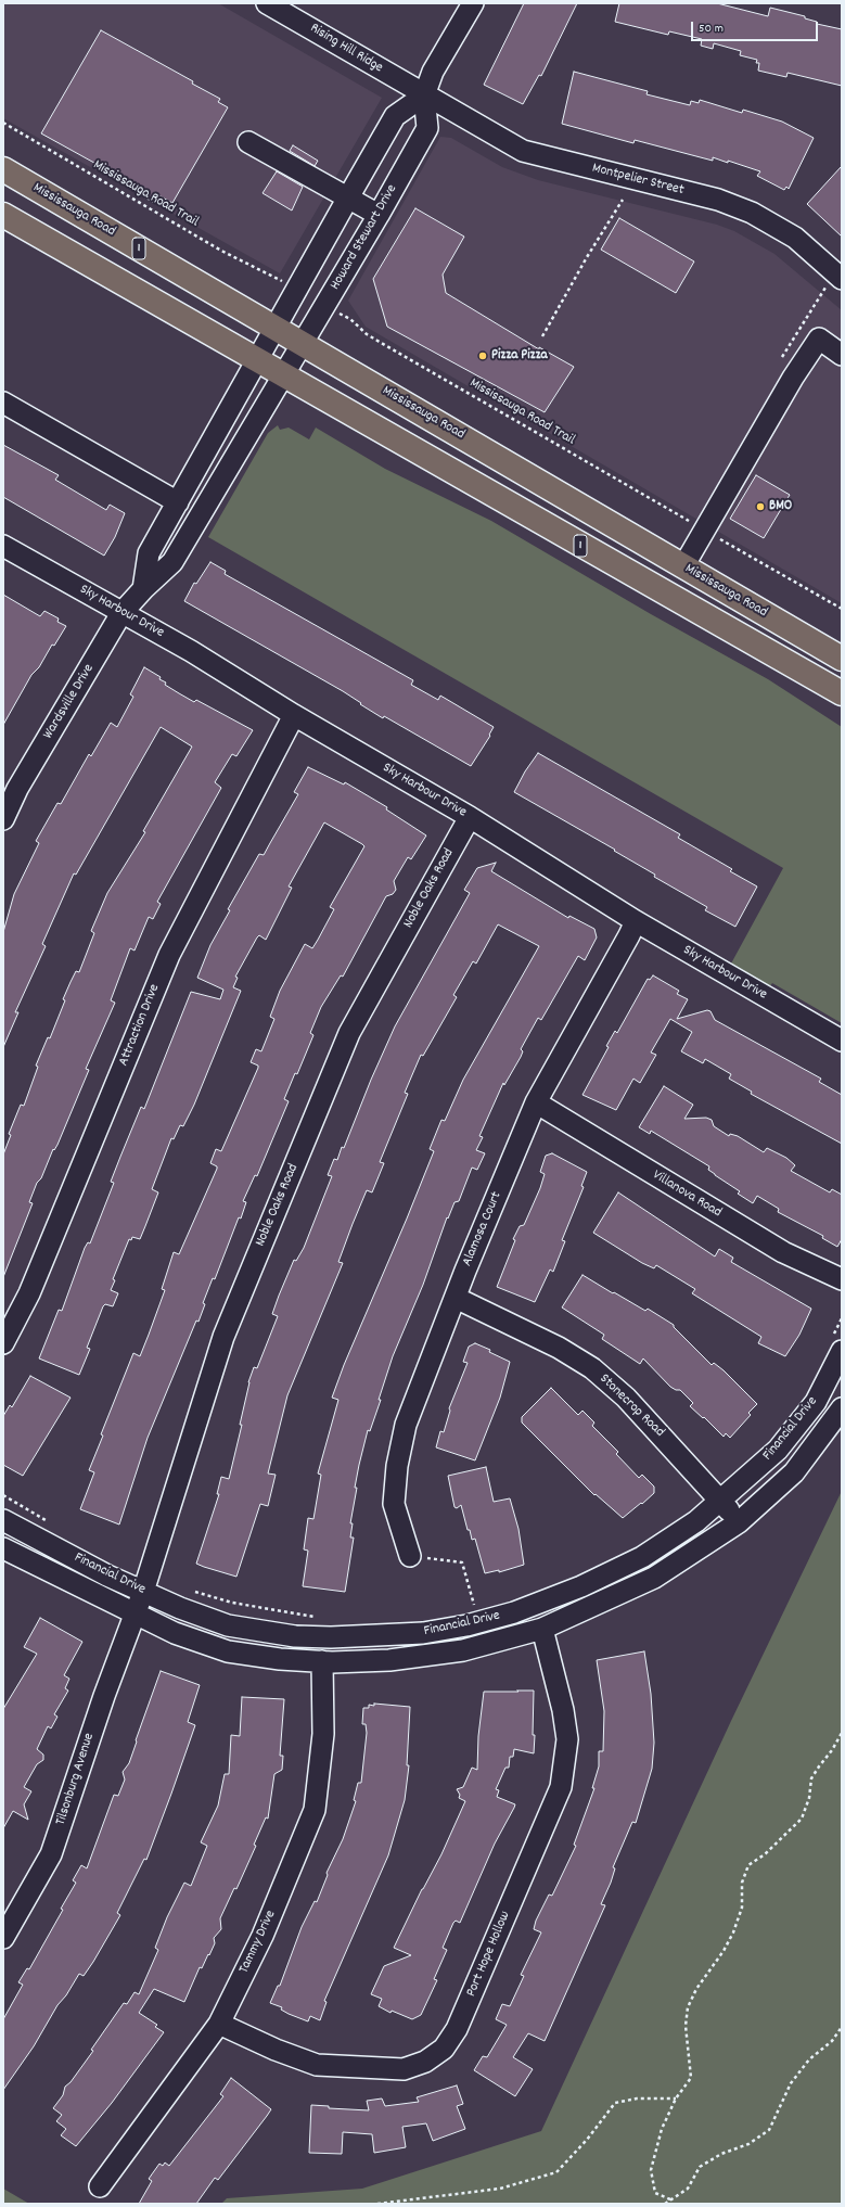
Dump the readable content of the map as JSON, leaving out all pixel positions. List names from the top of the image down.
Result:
{
  "streets": {
    "main road": ["Mississauga Road", "1"],
    "street": [
      "Rising Hill Ridge",
      "Montpelier Street",
      "Howard Stewart Drive",
      "Sky Harbour Drive",
      "Wardsville Drive",
      "Noble Oaks Road",
      "Attraction Drive",
      "Villanova Road",
      "Alamosa Court",
      "Stonecrop Road",
      "Financial Drive",
      "Tilsonburg Avenue",
      "Tammy Drive",
      "Port Hope Hollow"
    ],
    "path": ["Mississauga Road Trail"]
  },
  "crossings": [
    ["Rising Hill Ridge", "Montpelier Street"],
    ["Rising Hill Ridge", "Howard Stewart Drive"],
    ["Montpelier Street", "Howard Stewart Drive"],
    ["Mississauga Road", "Howard Stewart Drive"],
    ["Howard Stewart Drive", "1"],
    ["Howard Stewart Drive", "Wardsville Drive"],
    ["1", "Wardsville Drive"],
    ["Sky Harbour Drive", "Wardsville Drive"],
    ["Sky Harbour Drive", "Noble Oaks Road"],
    ["Sky Harbour Drive", "Attraction Drive"],
    ["Sky Harbour Drive", "Alamosa Court"],
    ["Noble Oaks Road", "Financial Drive"],
    ["Noble Oaks Road", "Tilsonburg Avenue"],
    ["Villanova Road", "Alamosa Court"],
    ["Alamosa Court", "Stonecrop Road"],
    ["Stonecrop Road", "Financial Drive"],
    ["Financial Drive", "Tilsonburg Avenue"],
    ["Financial Drive", "Tammy Drive"],
    ["Financial Drive", "Port Hope Hollow"],
    ["Tammy Drive", "Port Hope Hollow"]
  ],
  "places": ["Pizza Pizza", "BMO"],
  "scale_bar": "50 m"
}
